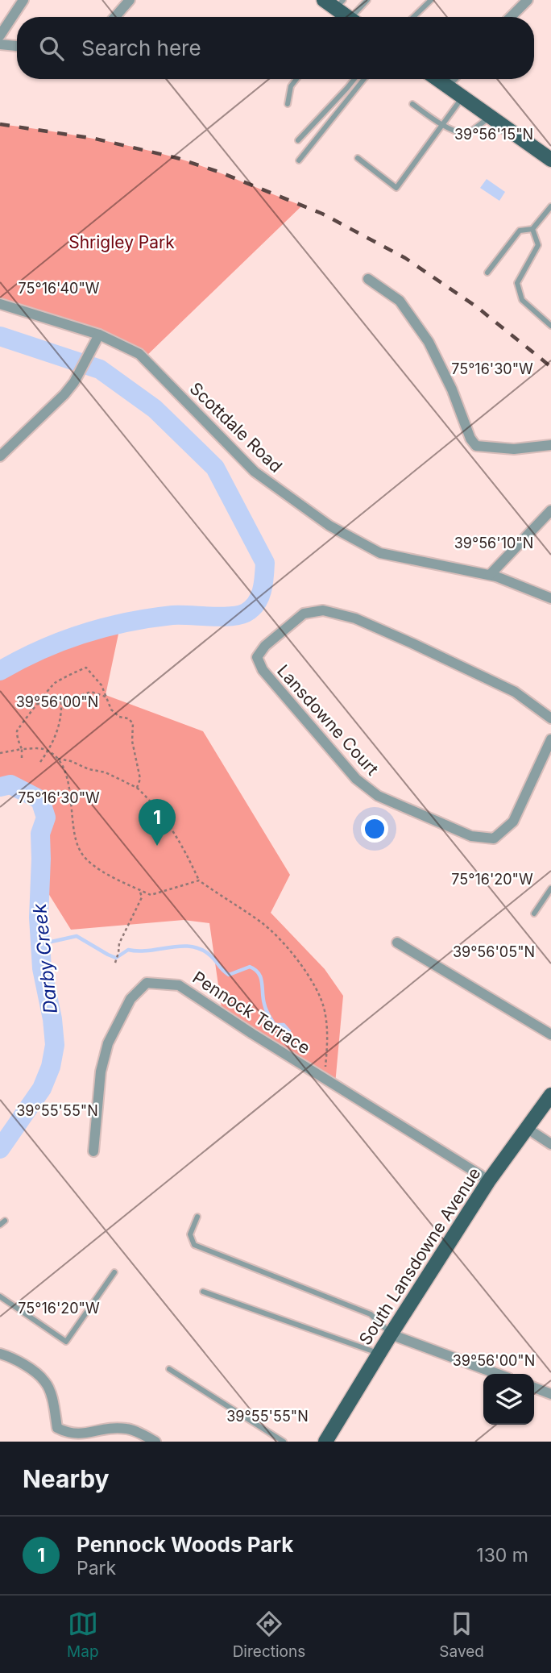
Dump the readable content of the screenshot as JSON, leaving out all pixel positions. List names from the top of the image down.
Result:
{
  "streets": {
    "main road": ["South Lansdowne Avenue"],
    "street": ["Scottdale Road", "Lansdowne Court", "Pennock Terrace"]
  },
  "crossings": [
    ["Pennock Terrace", "South Lansdowne Avenue"]
  ],
  "water": ["Darby Creek"],
  "parks": ["Shrigley Park"],
  "page": {
    "search": "Search here",
    "pins": "1",
    "heading": "Nearby",
    "list": [
      {
        "mark": "1",
        "name": "Pennock Woods Park",
        "note": "Park",
        "value": "130 m"
      }
    ],
    "nav": ["Map", "Directions", "Saved"]
  },
  "coordinates": [
    "39°56'15\"N",
    "75°16'40\"W",
    "75°16'30\"W",
    "39°56'10\"N",
    "39°56'00\"N",
    "75°16'20\"W",
    "39°56'05\"N",
    "39°55'55\"N"
  ]
}
